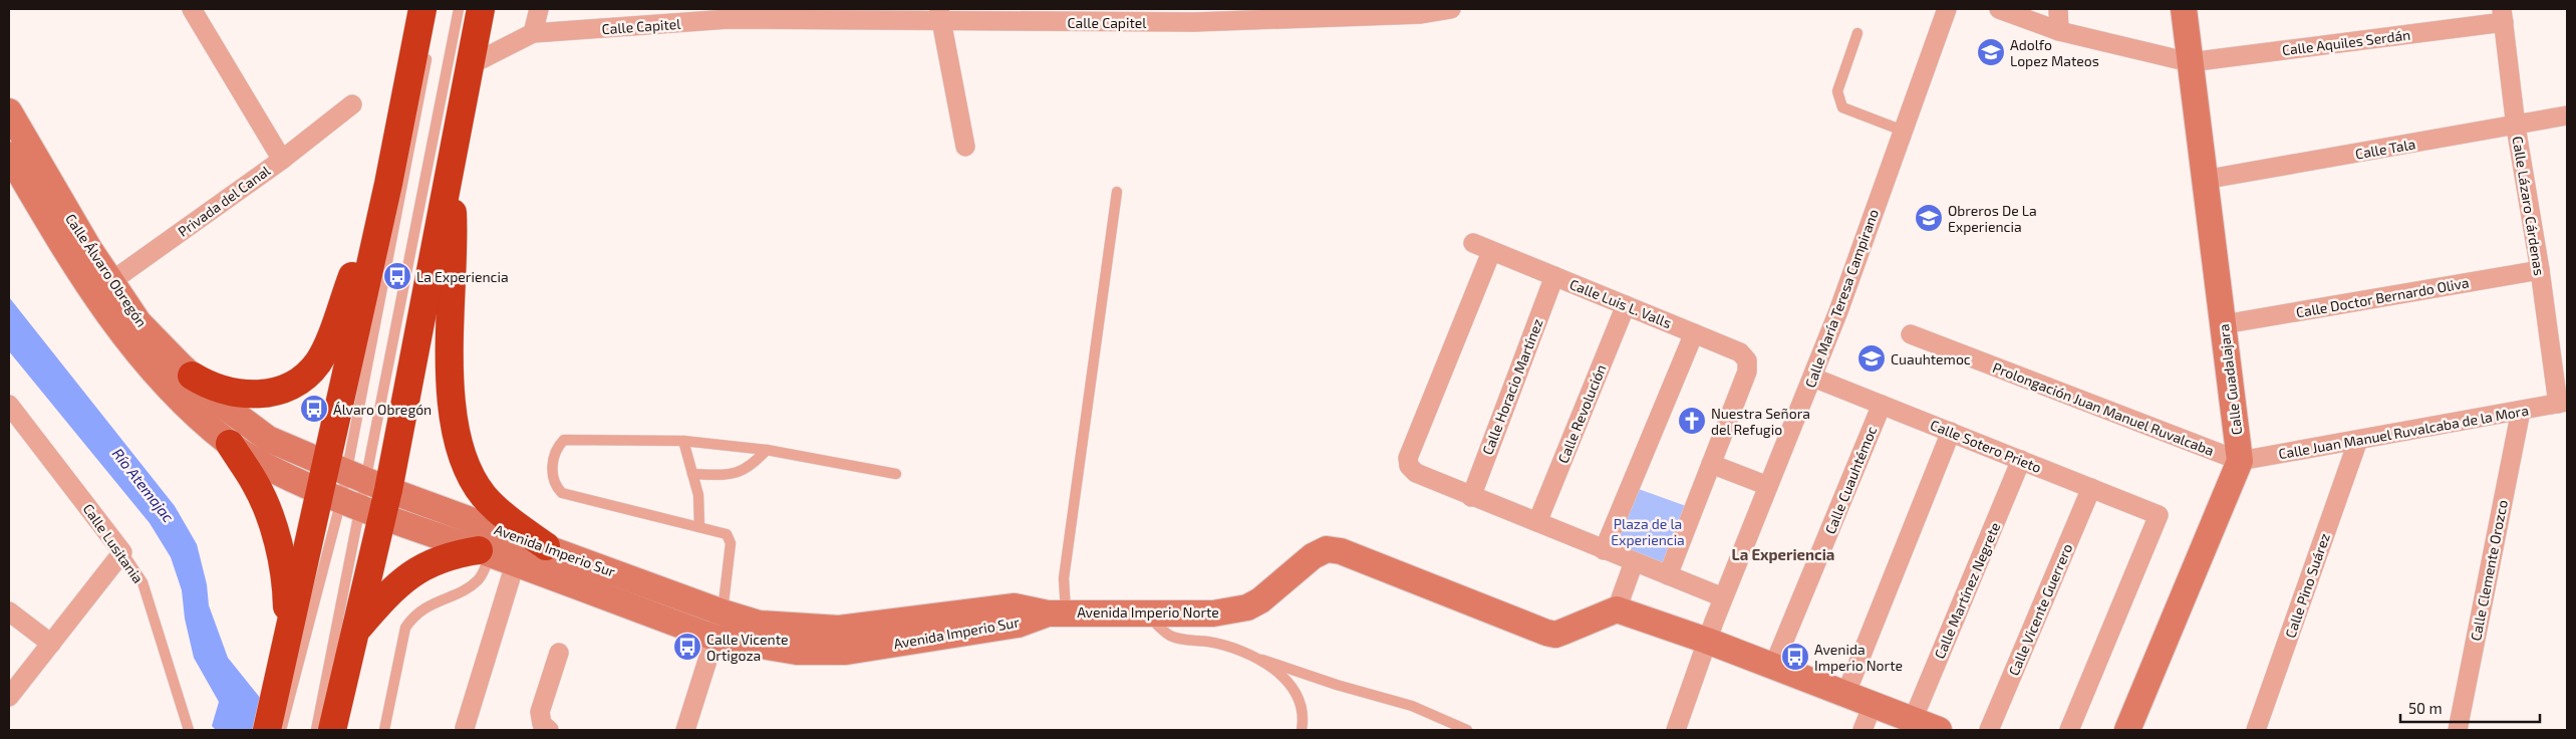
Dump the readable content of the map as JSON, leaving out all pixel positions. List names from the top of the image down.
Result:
{
  "streets": {
    "street": [
      "Calle Capitel",
      "Calle Aquiles Serdán",
      "Calle Tala",
      "Privada del Canal",
      "Calle Lázaro Cárdenas",
      "Calle Álvaro Obregón",
      "Calle Doctor Bernardo Oliva",
      "Calle María Teresa Campirano",
      "Calle Luis L. Valls",
      "Calle Guadalajara",
      "Calle Horacio Martínez",
      "Prolongación Juan Manuel Ruvalcaba",
      "Calle Revolución",
      "Calle Juan Manuel Ruvalcaba de la Mora",
      "Calle Sotero Prieto",
      "Calle Cuauhtémoc",
      "Calle Lusitania",
      "Avenida Imperio Sur",
      "Calle Clemente Orozco",
      "Calle Pino Suárez",
      "Calle Martínez Negrete",
      "Calle Vicente Guerrero",
      "Avenida Imperio Norte"
    ]
  },
  "crossings": [
    ["Calle Aquiles Serdán", "Calle Lázaro Cárdenas"],
    ["Calle Aquiles Serdán", "Calle Guadalajara"],
    ["Calle Tala", "Calle Lázaro Cárdenas"],
    ["Calle Tala", "Calle Guadalajara"],
    ["Privada del Canal", "Calle Álvaro Obregón"],
    ["Calle Lázaro Cárdenas", "Calle Doctor Bernardo Oliva"],
    ["Calle Lázaro Cárdenas", "Calle Juan Manuel Ruvalcaba de la Mora"],
    ["Calle Álvaro Obregón", "Avenida Imperio Sur"],
    ["Calle Doctor Bernardo Oliva", "Calle Guadalajara"],
    ["Calle María Teresa Campirano", "Calle Sotero Prieto"],
    ["Calle Luis L. Valls", "Calle Horacio Martínez"],
    ["Calle Luis L. Valls", "Calle Revolución"],
    ["Calle Guadalajara", "Prolongación Juan Manuel Ruvalcaba"],
    ["Calle Guadalajara", "Calle Juan Manuel Ruvalcaba de la Mora"],
    ["Prolongación Juan Manuel Ruvalcaba", "Calle Juan Manuel Ruvalcaba de la Mora"],
    ["Calle Juan Manuel Ruvalcaba de la Mora", "Calle Clemente Orozco"],
    ["Calle Juan Manuel Ruvalcaba de la Mora", "Calle Pino Suárez"],
    ["Calle Sotero Prieto", "Calle Cuauhtémoc"],
    ["Calle Sotero Prieto", "Calle Martínez Negrete"],
    ["Calle Sotero Prieto", "Calle Vicente Guerrero"],
    ["Avenida Imperio Sur", "Avenida Imperio Norte"]
  ],
  "districts": ["La Experiencia"],
  "water": ["Río Atemajac"],
  "parks": ["Plaza de la Experiencia"],
  "places": {
    "school or university": ["Adolfo Lopez Mateos", "Obreros De La Experiencia", "Cuauhtemoc"],
    "bus stop": [
      "La Experiencia",
      "Álvaro Obregón",
      "Calle Vicente Ortigoza",
      "Avenida Imperio Norte"
    ],
    "church": ["Nuestra Señora del Refugio"]
  },
  "scale_bar": "50 m"
}
